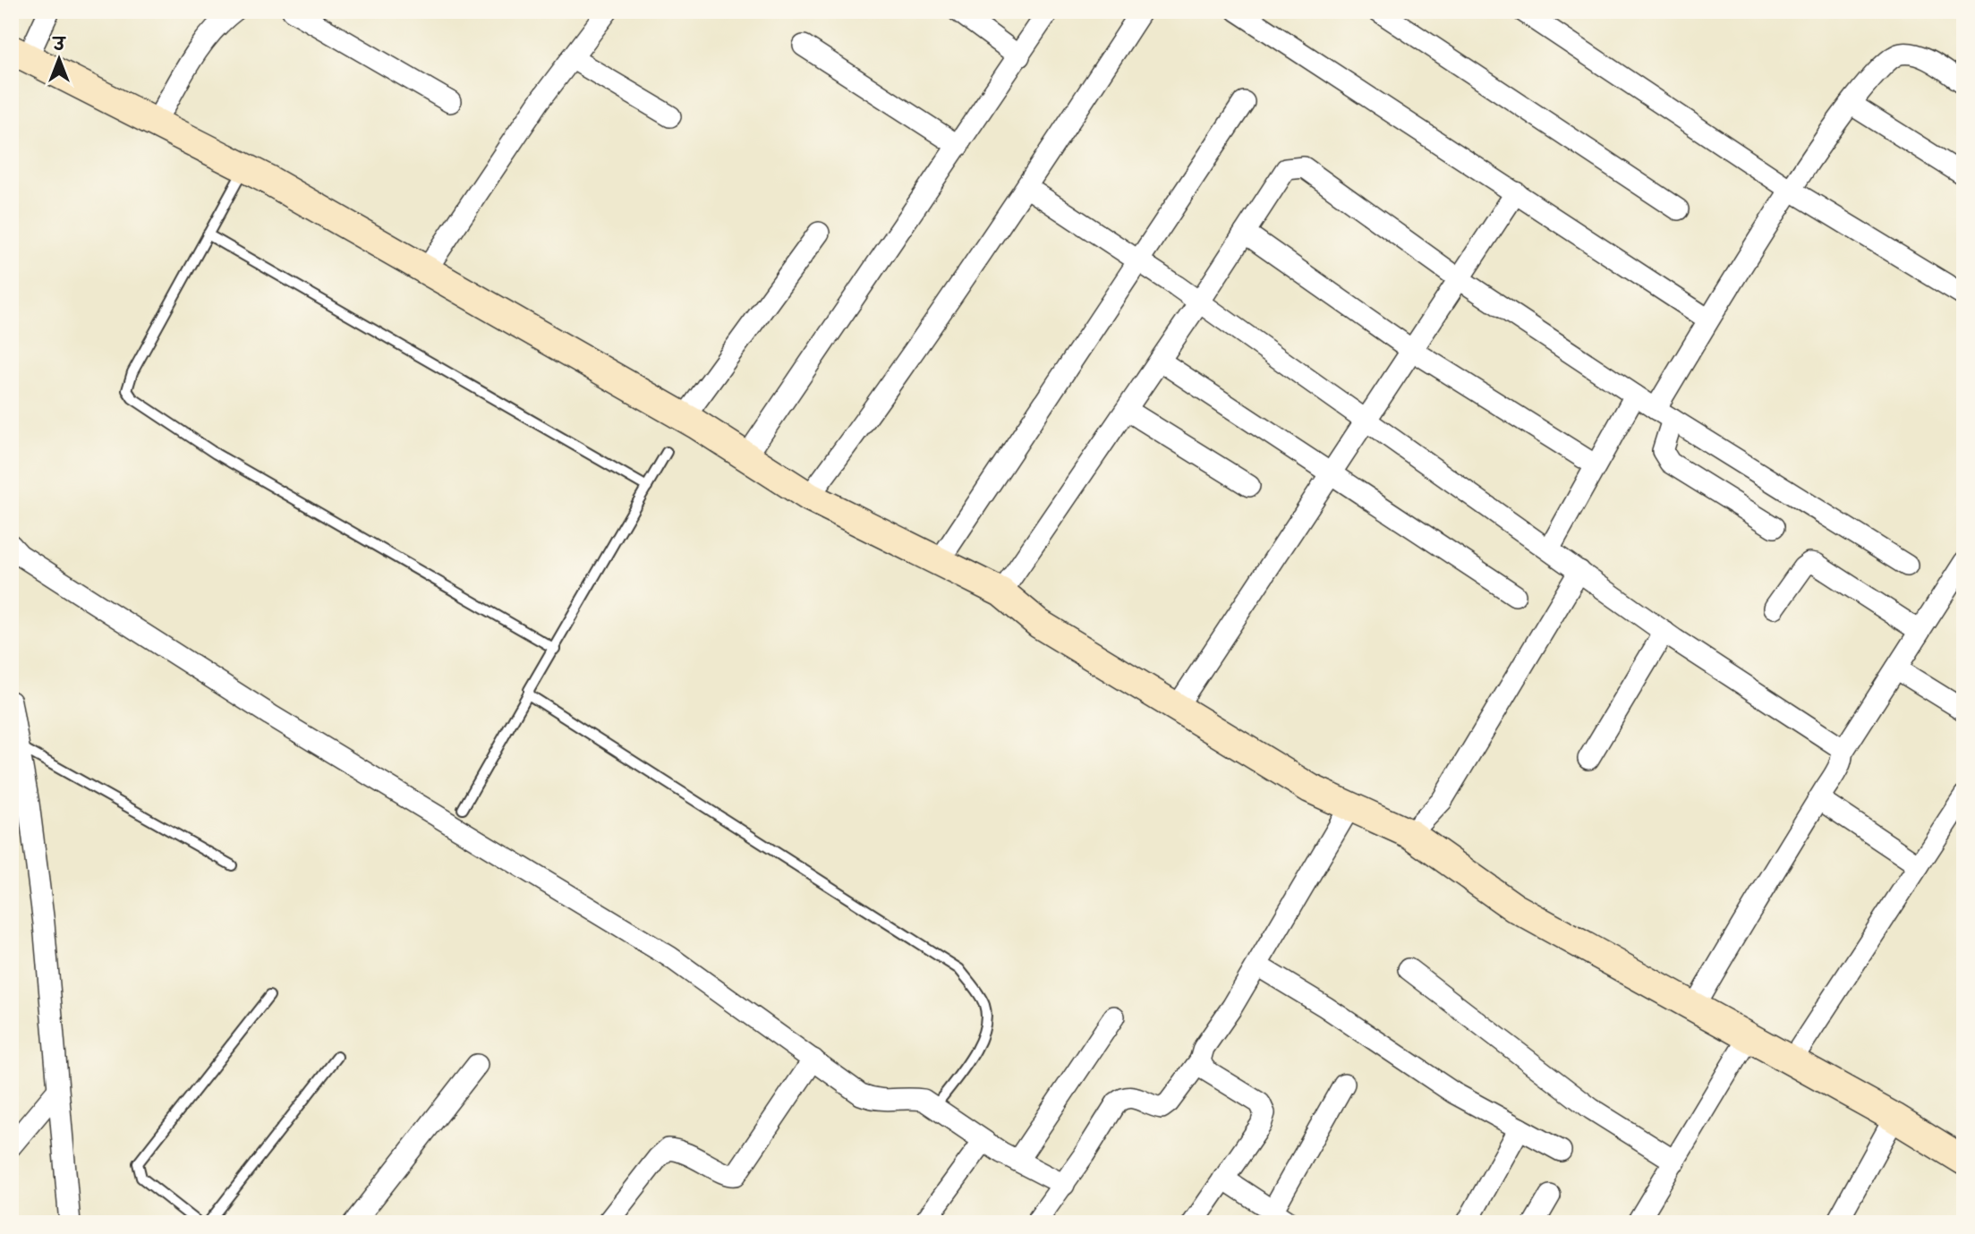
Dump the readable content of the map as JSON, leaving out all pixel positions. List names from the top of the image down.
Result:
{
  "north": "top"
}
